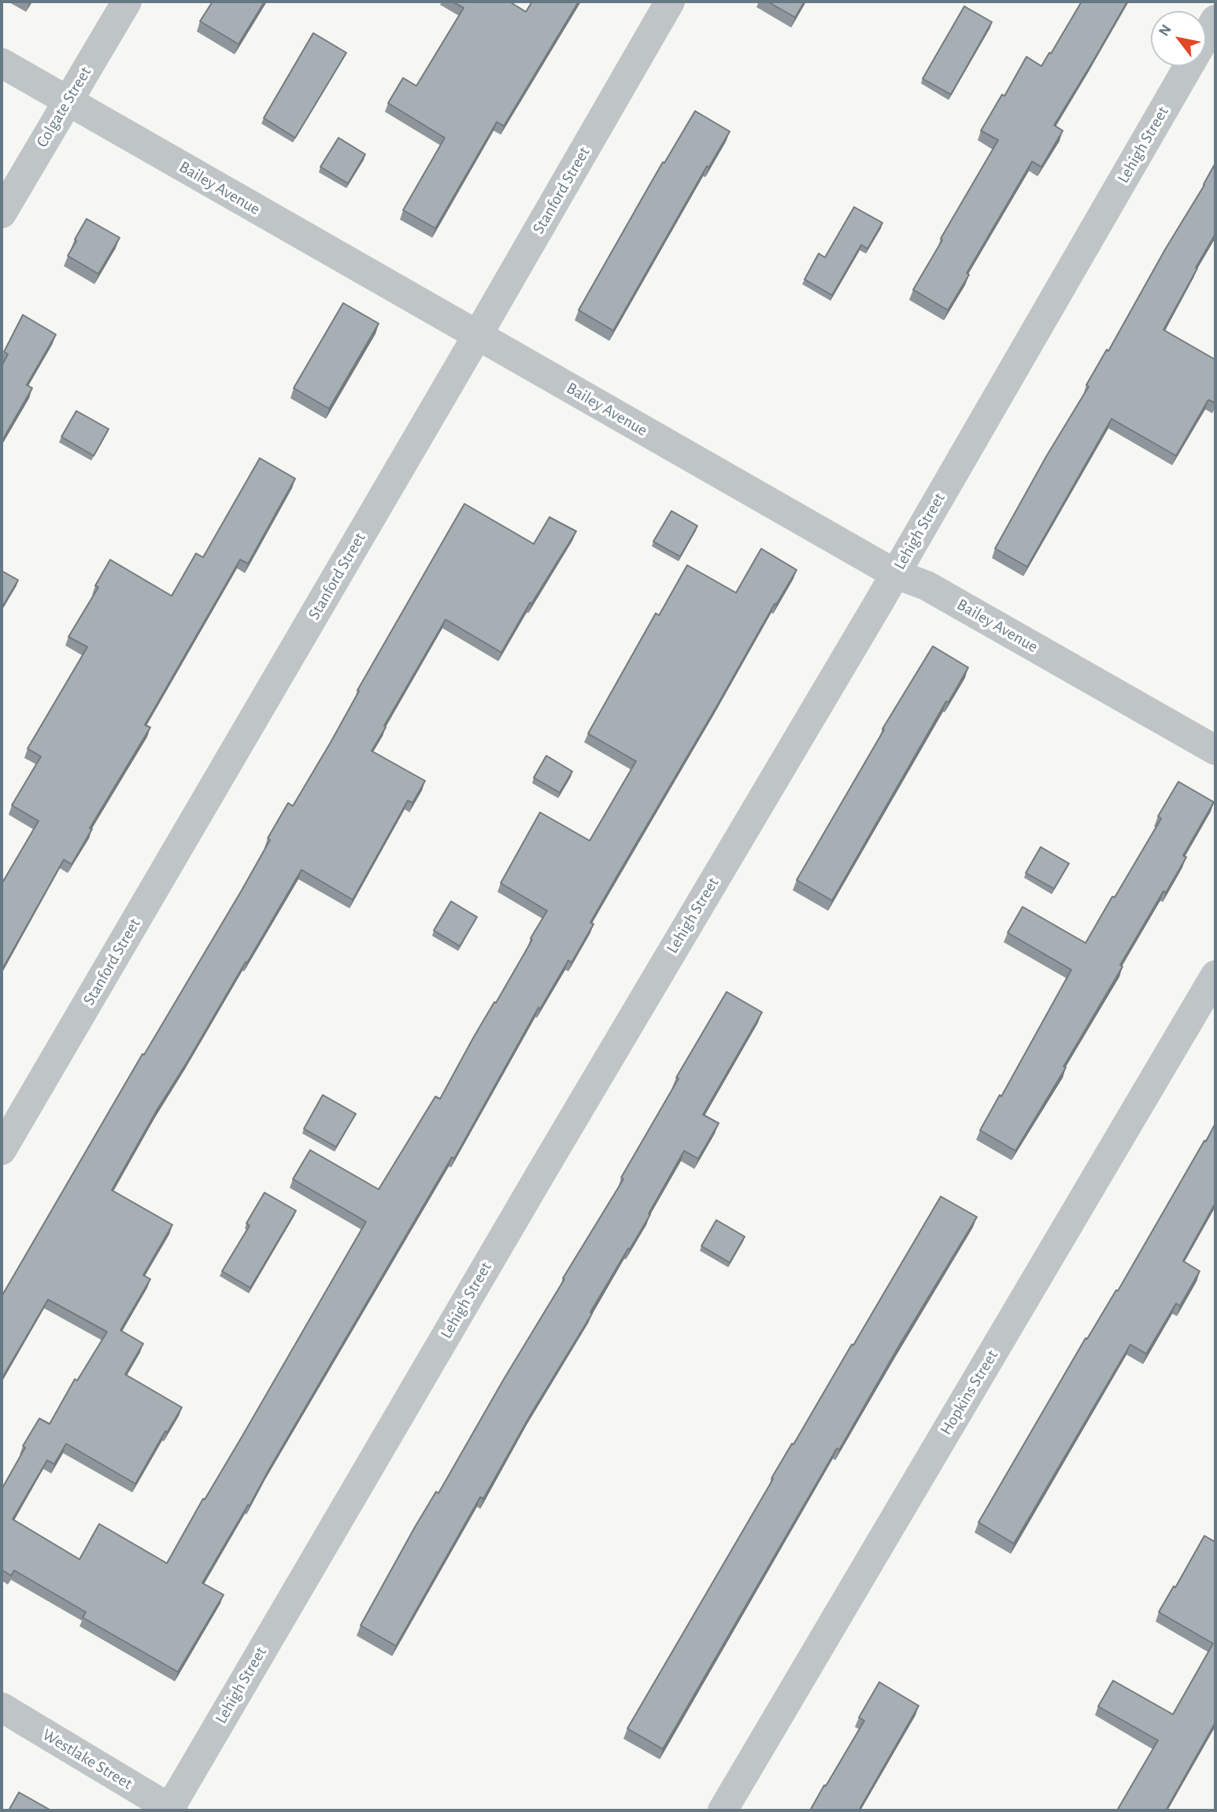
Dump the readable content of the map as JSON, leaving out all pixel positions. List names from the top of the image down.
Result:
{
  "streets": {
    "street": [
      "Colgate Street",
      "Lehigh Street",
      "Bailey Avenue",
      "Stanford Street",
      "Hopkins Street",
      "Westlake Street"
    ]
  },
  "crossings": [
    ["Colgate Street", "Bailey Avenue"],
    ["Lehigh Street", "Bailey Avenue"],
    ["Lehigh Street", "Westlake Street"],
    ["Bailey Avenue", "Stanford Street"]
  ],
  "north": "top left"
}
